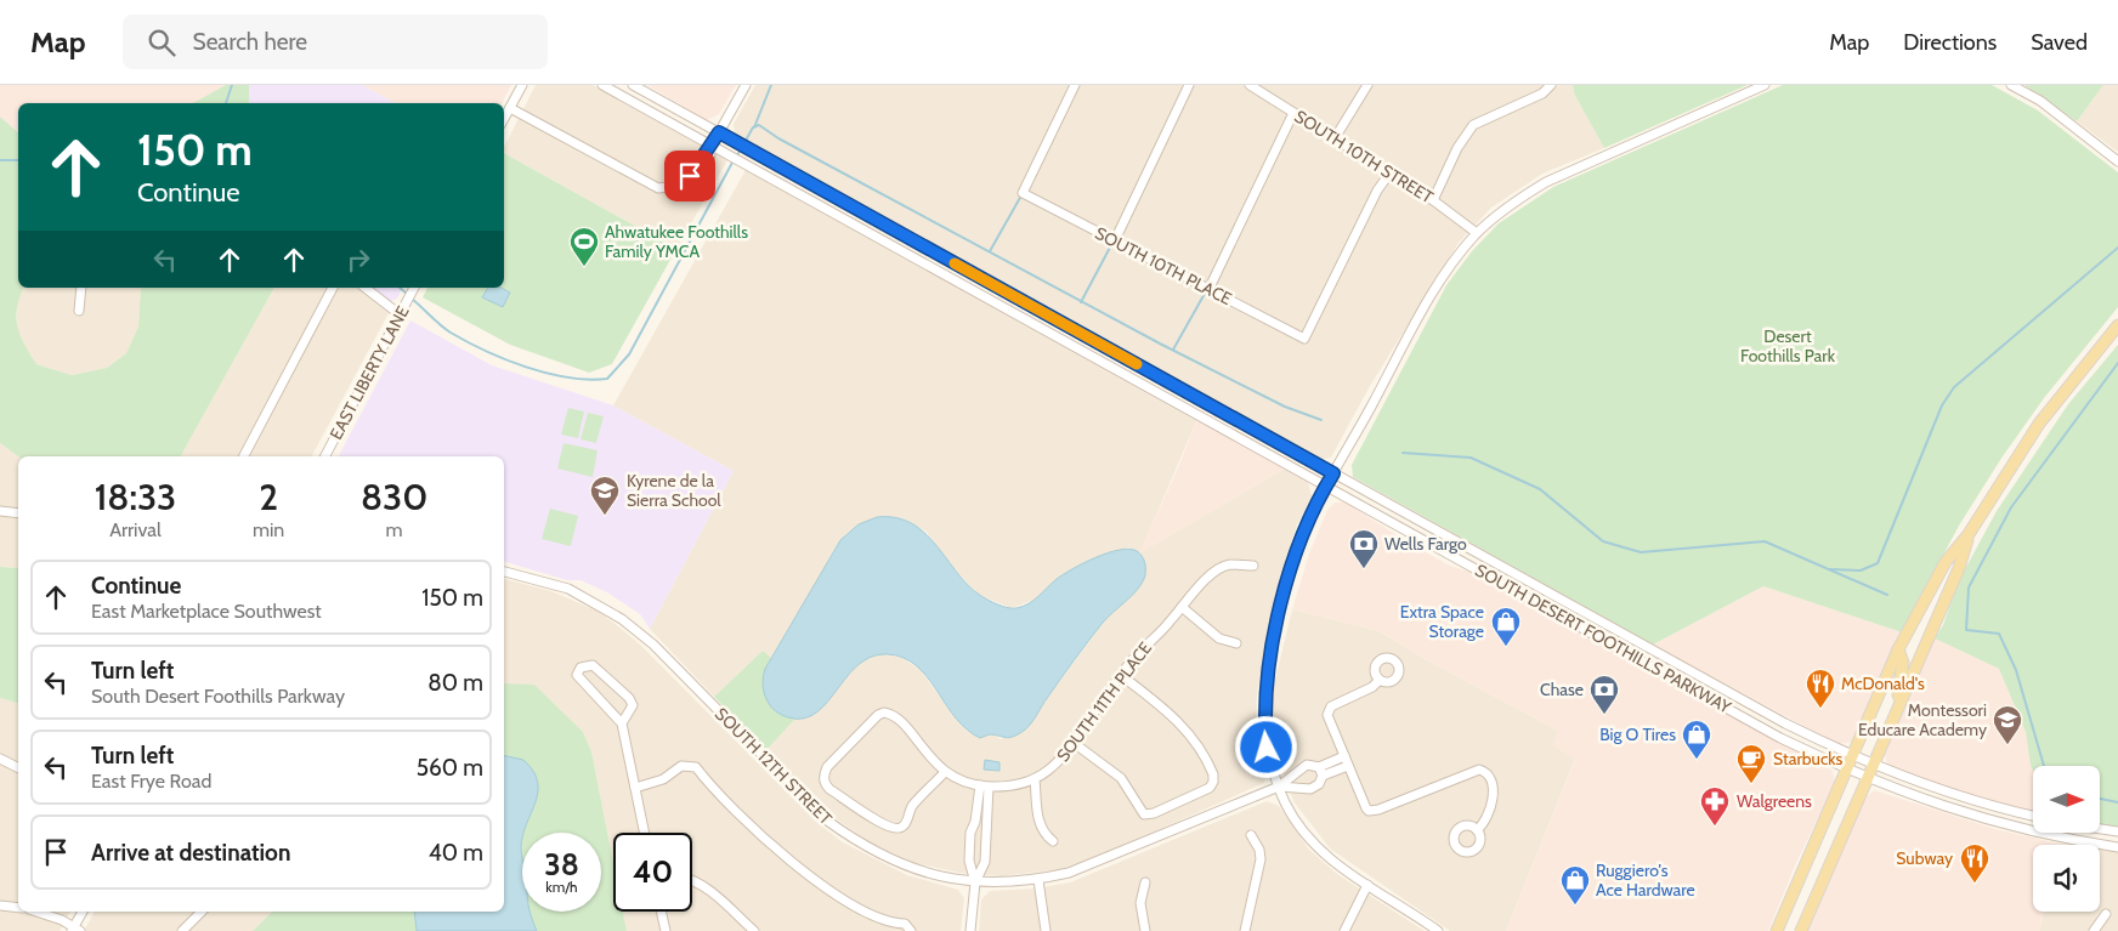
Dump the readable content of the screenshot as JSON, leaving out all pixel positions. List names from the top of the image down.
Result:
{
  "streets": {
    "street": [
      "SOUTH 10TH STREET",
      "SOUTH 10TH PLACE",
      "EAST LIBERTY LANE",
      "SOUTH DESERT FOOTHILLS PARKWAY",
      "SOUTH 11TH PLACE",
      "SOUTH 12TH STREET"
    ]
  },
  "crossings": [
    ["SOUTH 10TH STREET", "SOUTH 10TH PLACE"]
  ],
  "parks": ["Desert Foothills Park"],
  "places": {
    "sports": ["Ahwatukee Foothills Family YMCA"],
    "school or university": ["Kyrene de la Sierra School", "Montessori Educare Academy"],
    "bank": ["Wells Fargo", "Chase"],
    "shop": ["Extra Space Storage", "Big O Tires", "Ruggiero's Ace Hardware"],
    "restaurant": ["McDonald's", "Subway"],
    "cafe": ["Starbucks"],
    "pharmacy": ["Walgreens"]
  },
  "north": "right",
  "page": {
    "header": "Map",
    "search": "Search here",
    "nav": ["Map", "Directions", "Saved"],
    "turn": ["150 m", "Continue"],
    "eta": [
      "18:33",
      "Arrival",
      "2",
      "min",
      "830",
      "m"
    ],
    "list": [
      {
        "name": "Continue",
        "note": "East Marketplace Southwest",
        "value": "150 m"
      },
      {
        "name": "Turn left",
        "note": "South Desert Foothills Parkway",
        "value": "80 m"
      },
      {
        "name": "Turn left",
        "note": "East Frye Road",
        "value": "560 m"
      },
      {
        "name": "Arrive at destination",
        "value": "40 m"
      }
    ],
    "speed": "38 km/h",
    "limit": "40"
  }
}
